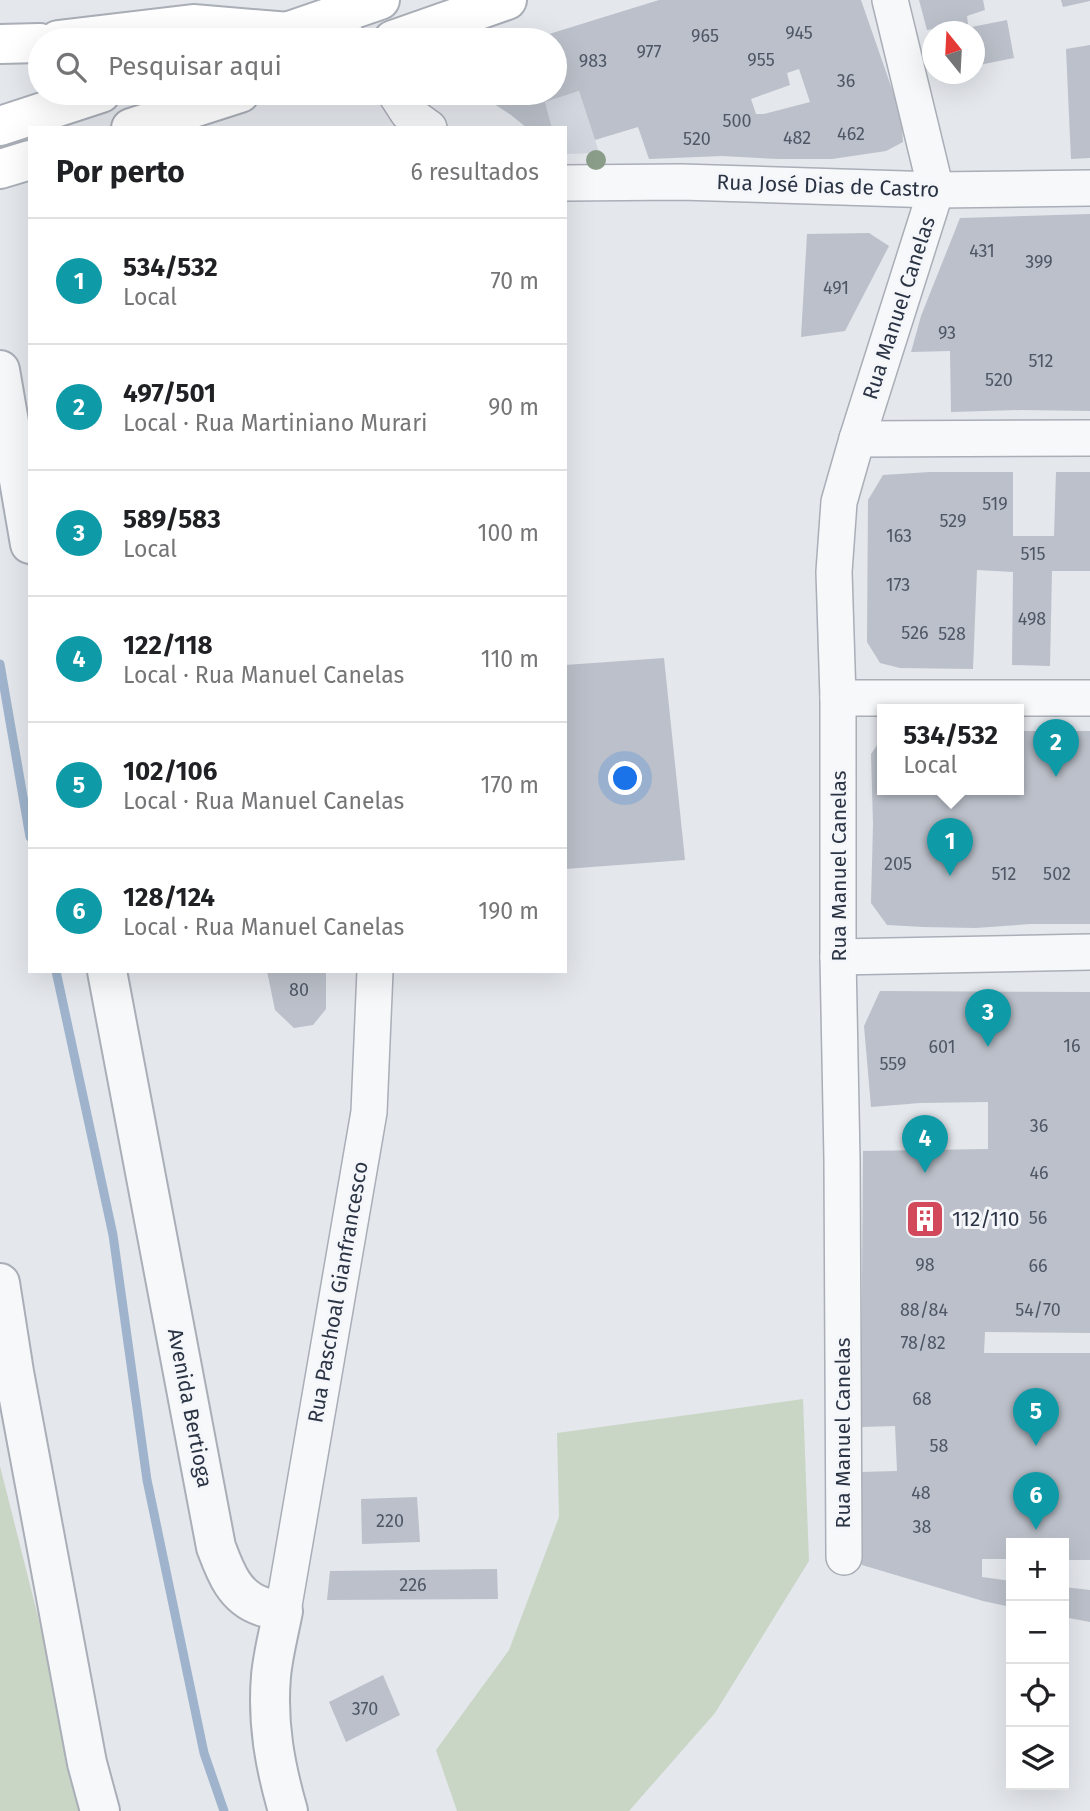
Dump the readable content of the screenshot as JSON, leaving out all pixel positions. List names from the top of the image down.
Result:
{
  "streets": {
    "street": [
      "Rua José Dias de Castro",
      "Rua Manuel Canelas",
      "Rua Paschoal Gianfrancesco",
      "Avenida Bertioga"
    ]
  },
  "crossings": [
    ["Rua José Dias de Castro", "Rua Manuel Canelas"],
    ["Rua Paschoal Gianfrancesco", "Avenida Bertioga"]
  ],
  "places": {
    "building": ["112/110"]
  },
  "house_numbers": [
    "945",
    "965",
    "977",
    "955",
    "983",
    "36",
    "500",
    "462",
    "482",
    "520",
    "431",
    "399",
    "491",
    "93",
    "512",
    "520",
    "519",
    "529",
    "163",
    "515",
    "173",
    "498",
    "526",
    "528",
    "205",
    "512",
    "502",
    "80",
    "16",
    "601",
    "559",
    "36",
    "46",
    "56",
    "98",
    "66",
    "88/84",
    "54/70",
    "78/82",
    "68",
    "58",
    "48",
    "220",
    "38",
    "226",
    "370"
  ],
  "north": "top",
  "page": {
    "search": "Pesquisar aqui",
    "heading": ["Por perto", "6 resultados"],
    "list": [
      {
        "mark": "1",
        "name": "534/532",
        "note": "Local",
        "value": "70 m"
      },
      {
        "mark": "2",
        "name": "497/501",
        "note": "Local · Rua Martiniano Murari",
        "value": "90 m"
      },
      {
        "mark": "3",
        "name": "589/583",
        "note": "Local",
        "value": "100 m"
      },
      {
        "mark": "4",
        "name": "122/118",
        "note": "Local · Rua Manuel Canelas",
        "value": "110 m"
      },
      {
        "mark": "5",
        "name": "102/106",
        "note": "Local · Rua Manuel Canelas",
        "value": "170 m"
      },
      {
        "mark": "6",
        "name": "128/124",
        "note": "Local · Rua Manuel Canelas",
        "value": "190 m"
      }
    ],
    "popup": ["534/532", "Local"],
    "pins": [
      "2",
      "1",
      "3",
      "4",
      "5",
      "6"
    ],
    "map_buttons": ["+", "−"]
  }
}
